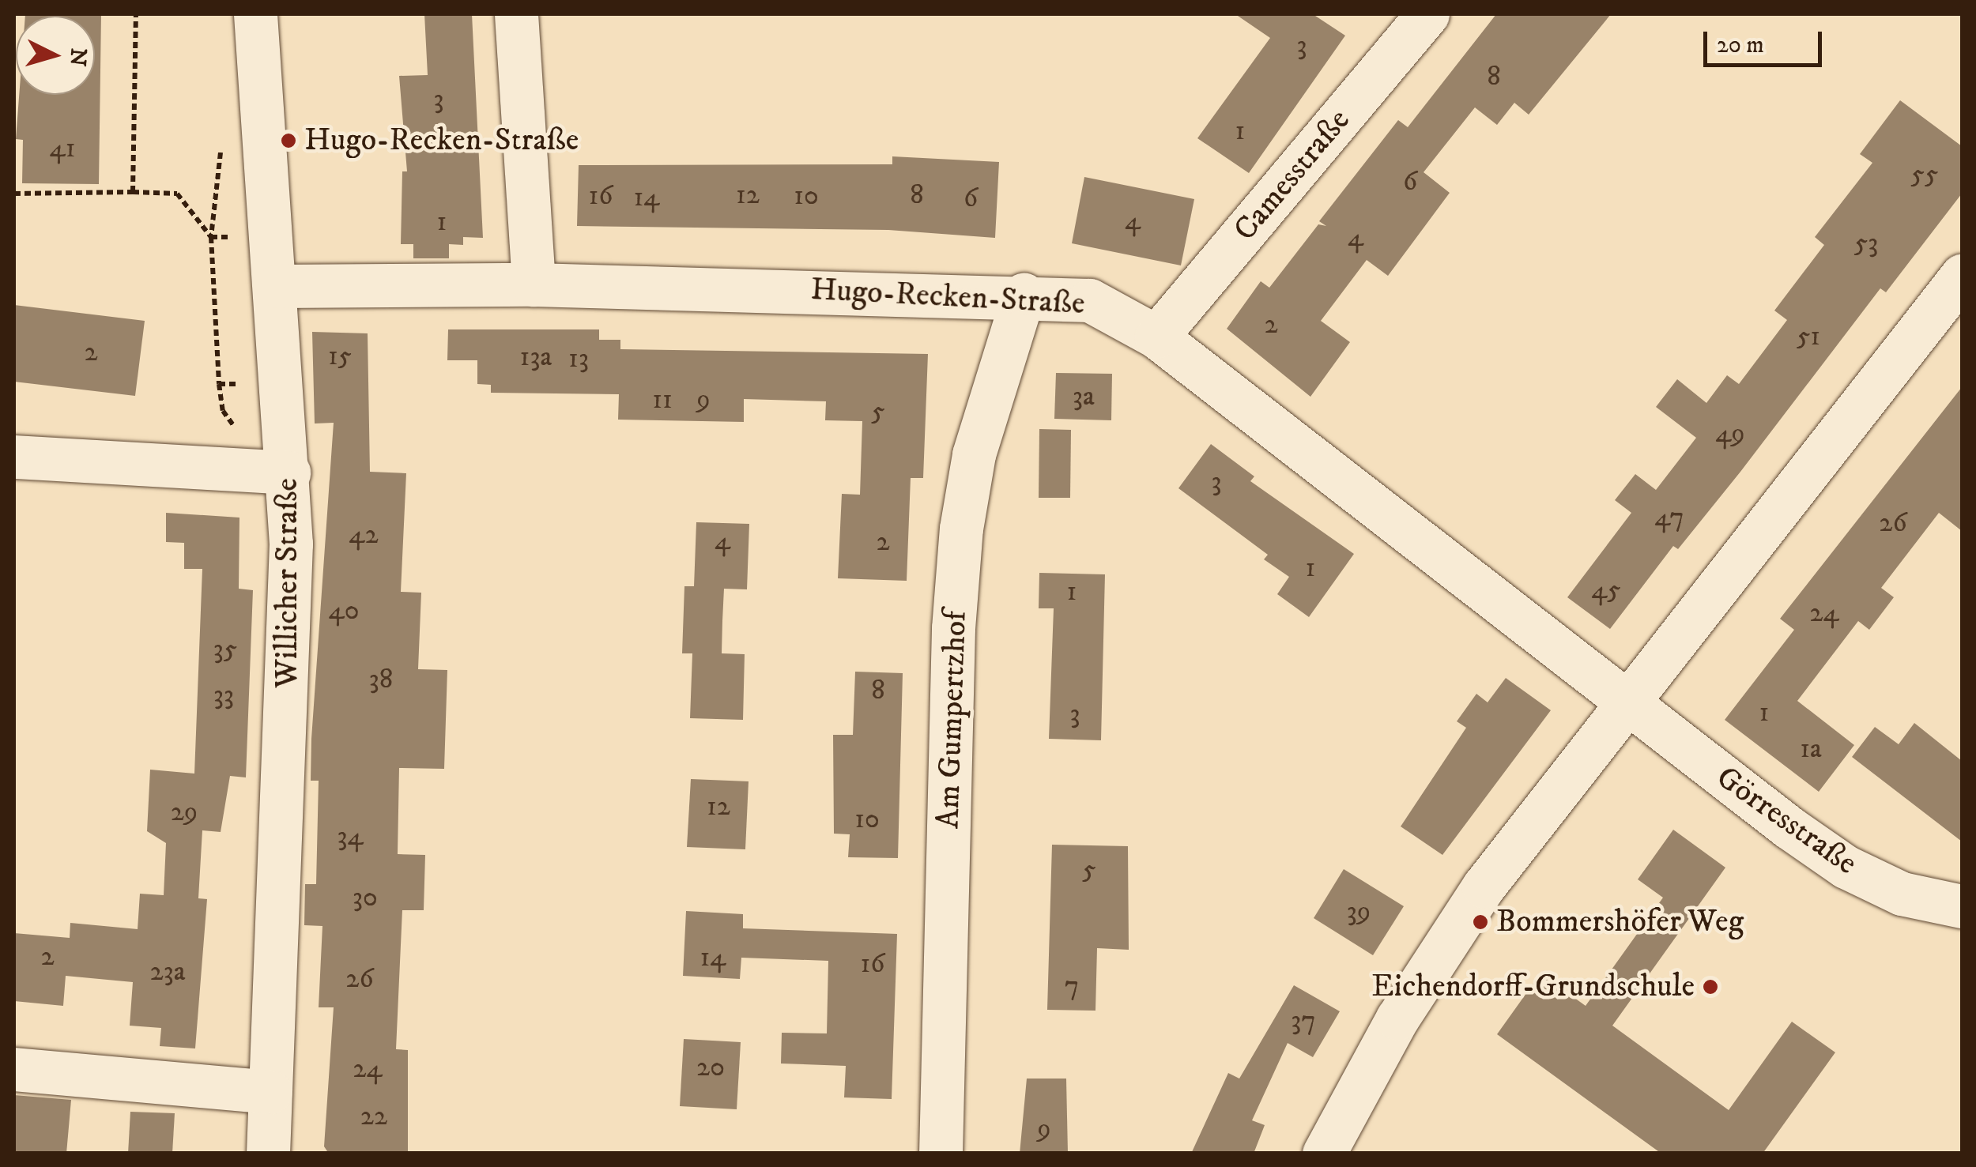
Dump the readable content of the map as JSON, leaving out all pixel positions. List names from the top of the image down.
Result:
{
  "streets": {
    "street": [
      "Camesstraße",
      "Hugo-Recken-Straße",
      "Willicher Straße",
      "Am Gumpertzhof",
      "Görresstraße"
    ]
  },
  "crossings": [
    ["Camesstraße", "Hugo-Recken-Straße"],
    ["Hugo-Recken-Straße", "Willicher Straße"],
    ["Hugo-Recken-Straße", "Am Gumpertzhof"],
    ["Hugo-Recken-Straße", "Görresstraße"]
  ],
  "places": ["Hugo-Recken-Straße", "Bommershöfer Weg", "Eichendorff-Grundschule"],
  "house_numbers": [
    "3",
    "8",
    "3",
    "1",
    "41",
    "55",
    "6",
    "12",
    "8",
    "16",
    "10",
    "14",
    "6",
    "4",
    "1",
    "4",
    "53",
    "2",
    "51",
    "2",
    "15",
    "13a",
    "13",
    "3a",
    "11",
    "9",
    "5",
    "49",
    "3",
    "47",
    "26",
    "42",
    "4",
    "2",
    "1",
    "45",
    "1",
    "40",
    "24",
    "35",
    "38",
    "8",
    "33",
    "1",
    "3",
    "1a",
    "12",
    "29",
    "10",
    "34",
    "5",
    "30",
    "39",
    "2",
    "14",
    "16",
    "23a",
    "26",
    "7",
    "37",
    "20",
    "24",
    "22",
    "9"
  ],
  "scale_bar": "20 m",
  "north": "right"
}
